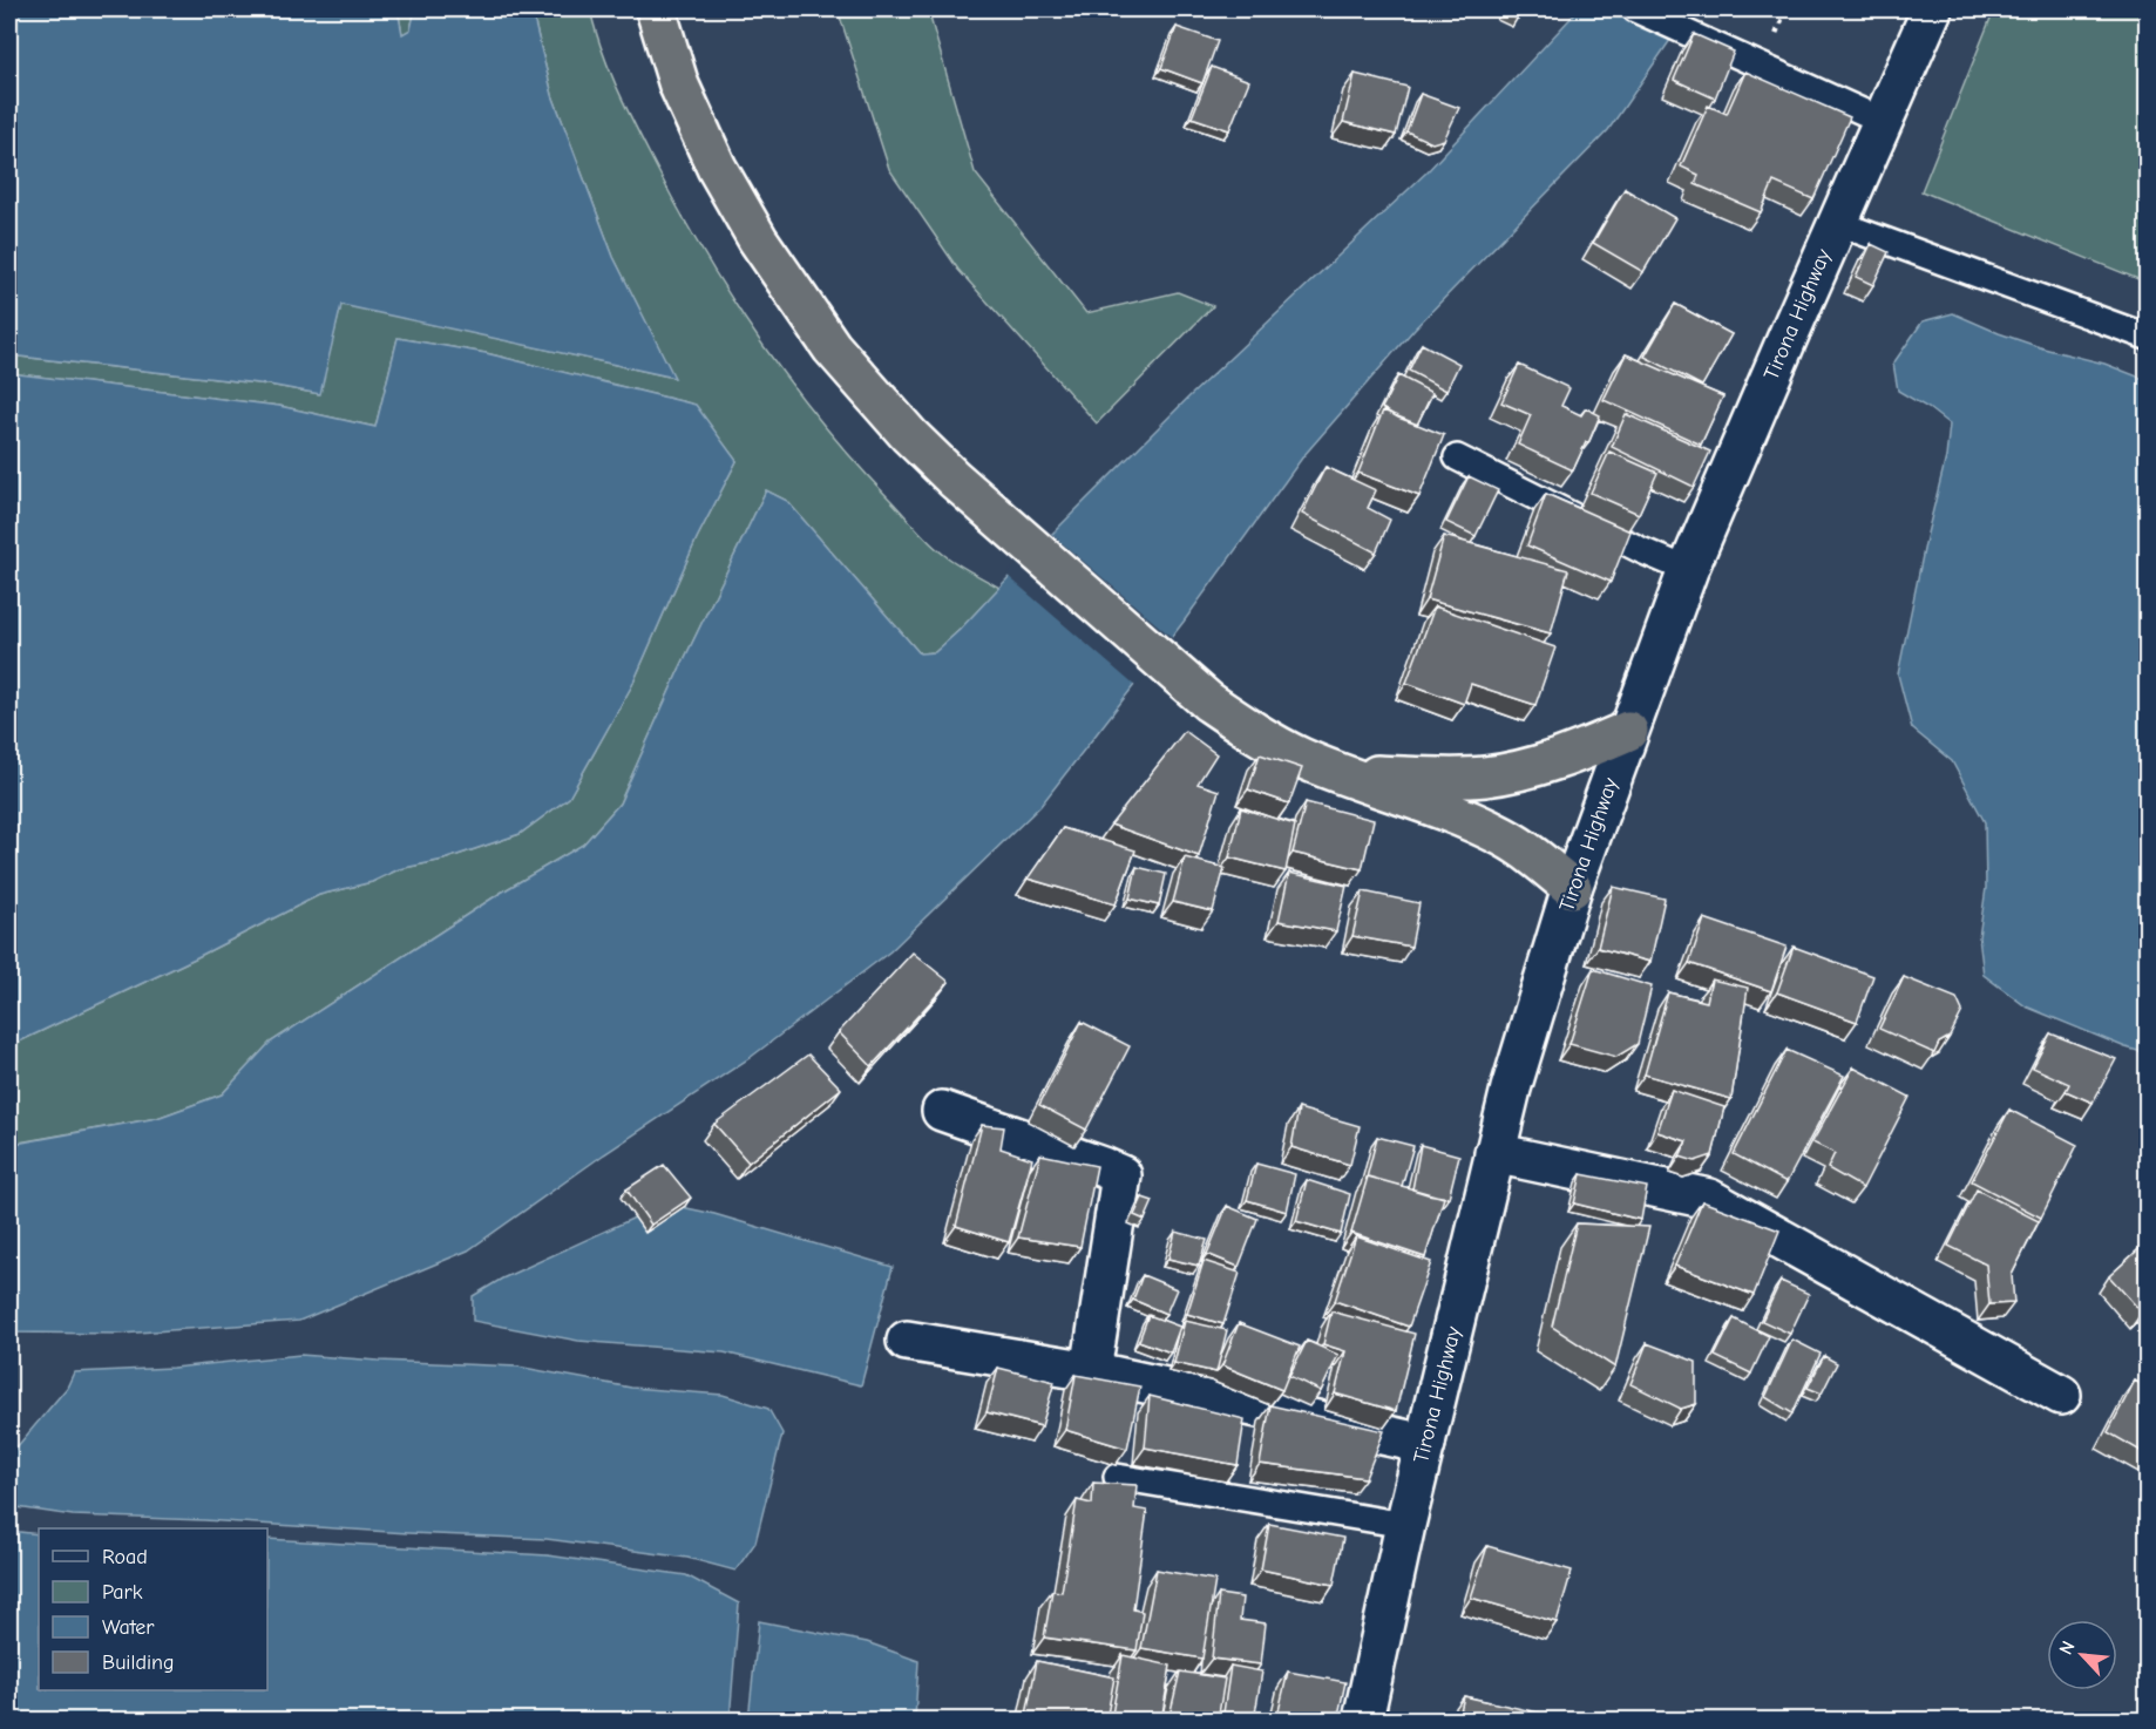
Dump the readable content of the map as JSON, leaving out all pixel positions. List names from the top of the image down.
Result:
{
  "streets": {
    "main road": ["Tirona Highway"]
  },
  "legend": [
    "Road",
    "Park",
    "Water",
    "Building"
  ],
  "north": "top left"
}
